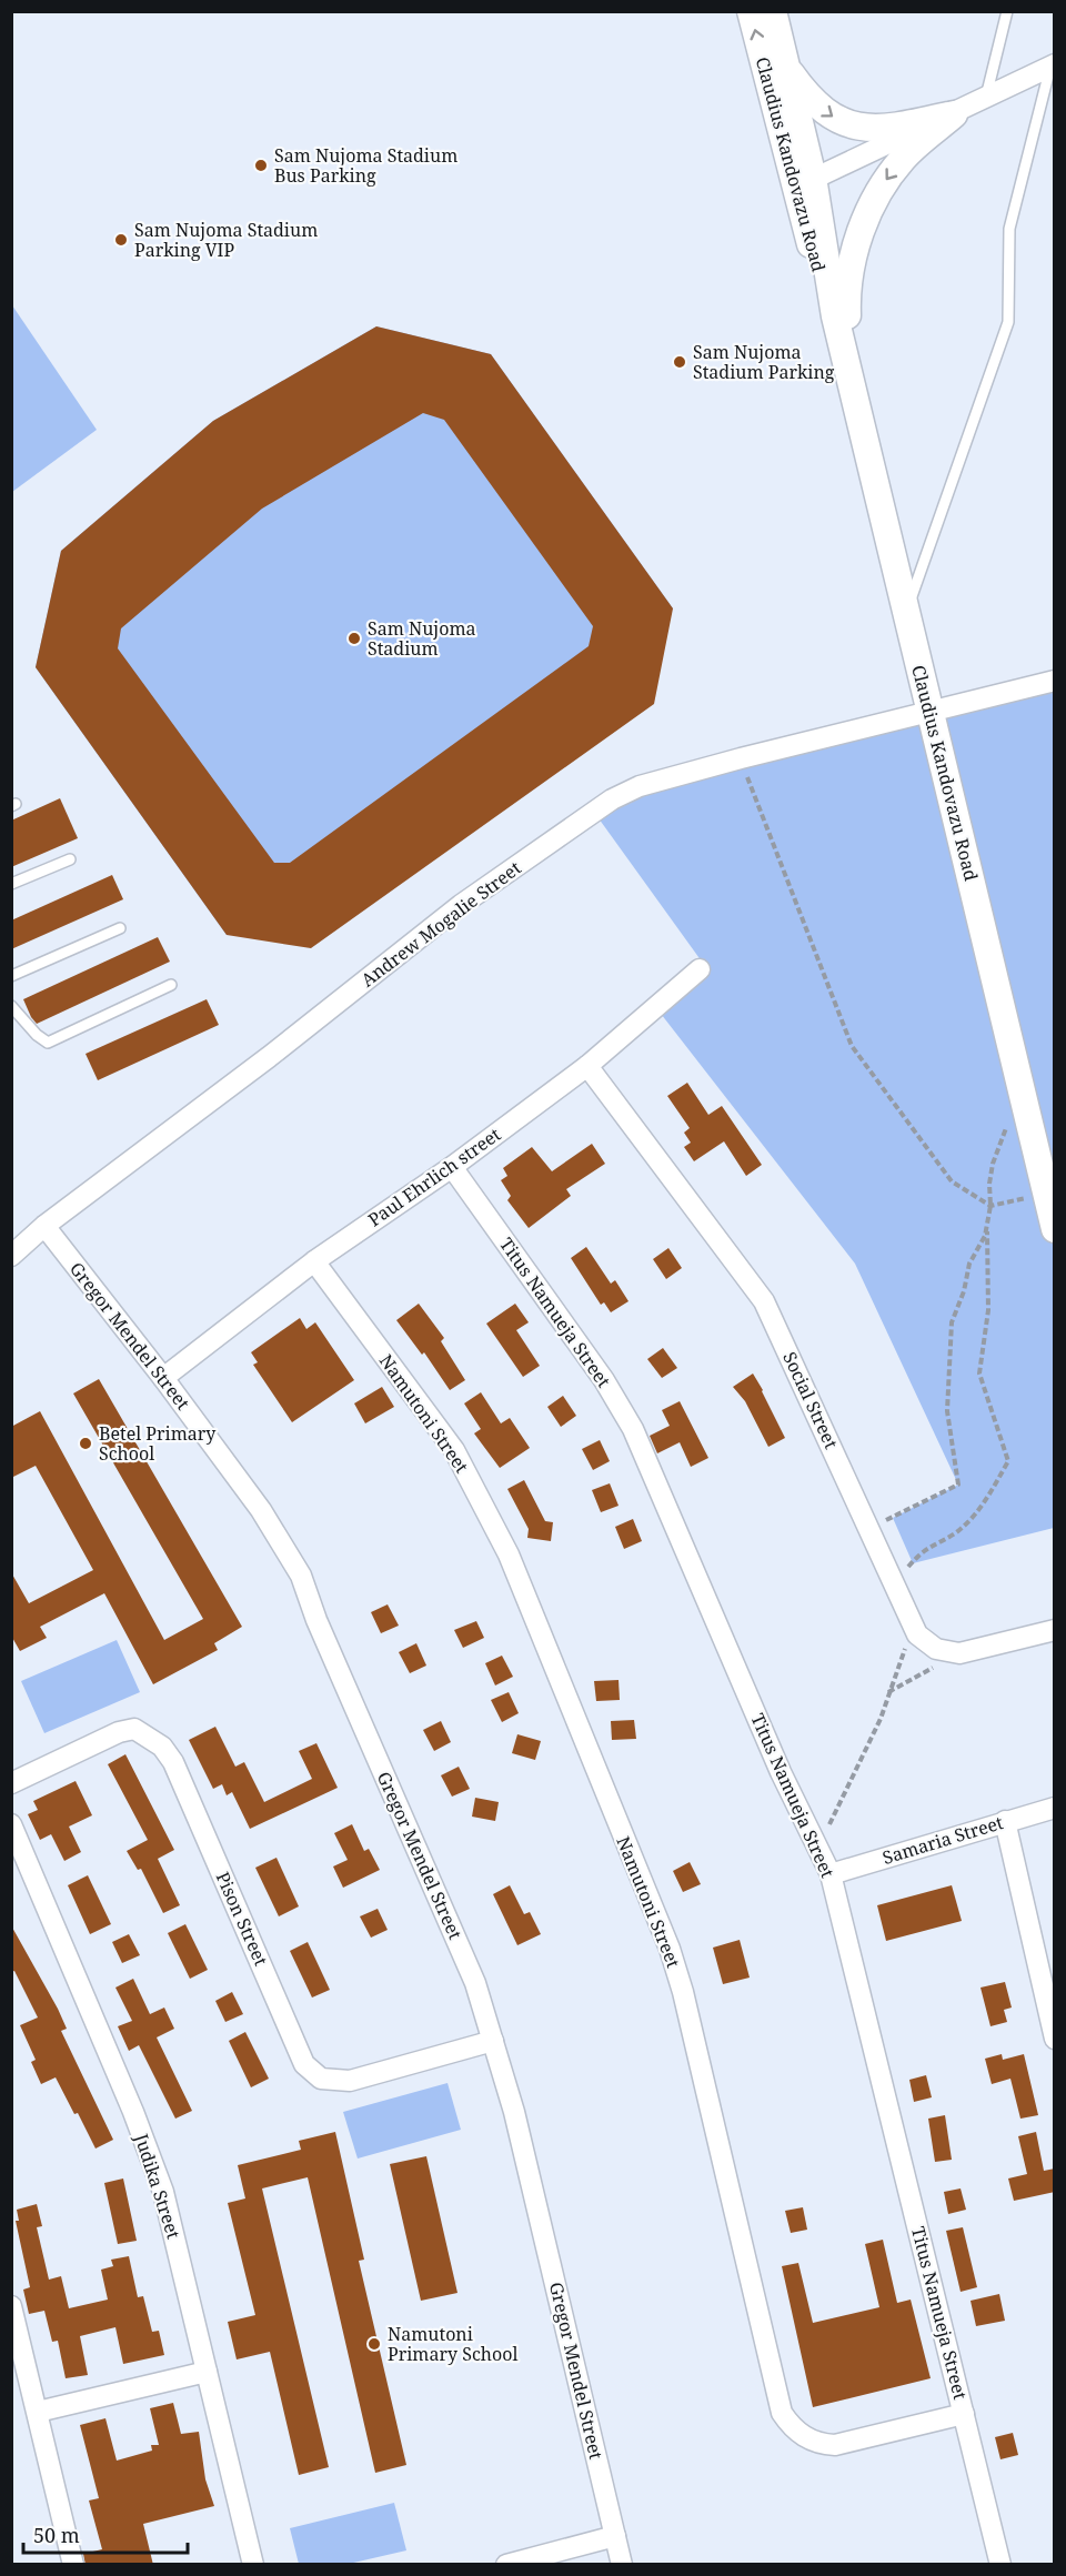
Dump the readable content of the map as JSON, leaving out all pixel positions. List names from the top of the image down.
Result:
{
  "streets": {
    "street": [
      "Claudius Kandovazu Road",
      "Andrew Mogalie Street",
      "Paul Ehrlich street",
      "Titus Namueja Street",
      "Gregor Mendel Street",
      "Social Street",
      "Namutoni Street",
      "Samaria Street",
      "Pison Street",
      "Judika Street"
    ]
  },
  "crossings": [
    ["Claudius Kandovazu Road", "Andrew Mogalie Street"],
    ["Andrew Mogalie Street", "Gregor Mendel Street"],
    ["Paul Ehrlich street", "Titus Namueja Street"],
    ["Paul Ehrlich street", "Gregor Mendel Street"],
    ["Paul Ehrlich street", "Social Street"],
    ["Paul Ehrlich street", "Namutoni Street"],
    ["Titus Namueja Street", "Namutoni Street"],
    ["Titus Namueja Street", "Samaria Street"],
    ["Gregor Mendel Street", "Pison Street"]
  ],
  "places": [
    "Sam Nujoma Stadium Bus Parking",
    "Sam Nujoma Stadium Parking VIP",
    "Sam Nujoma Stadium Parking",
    "Sam Nujoma Stadium",
    "Betel Primary School",
    "Namutoni Primary School"
  ],
  "scale_bar": "50 m"
}
